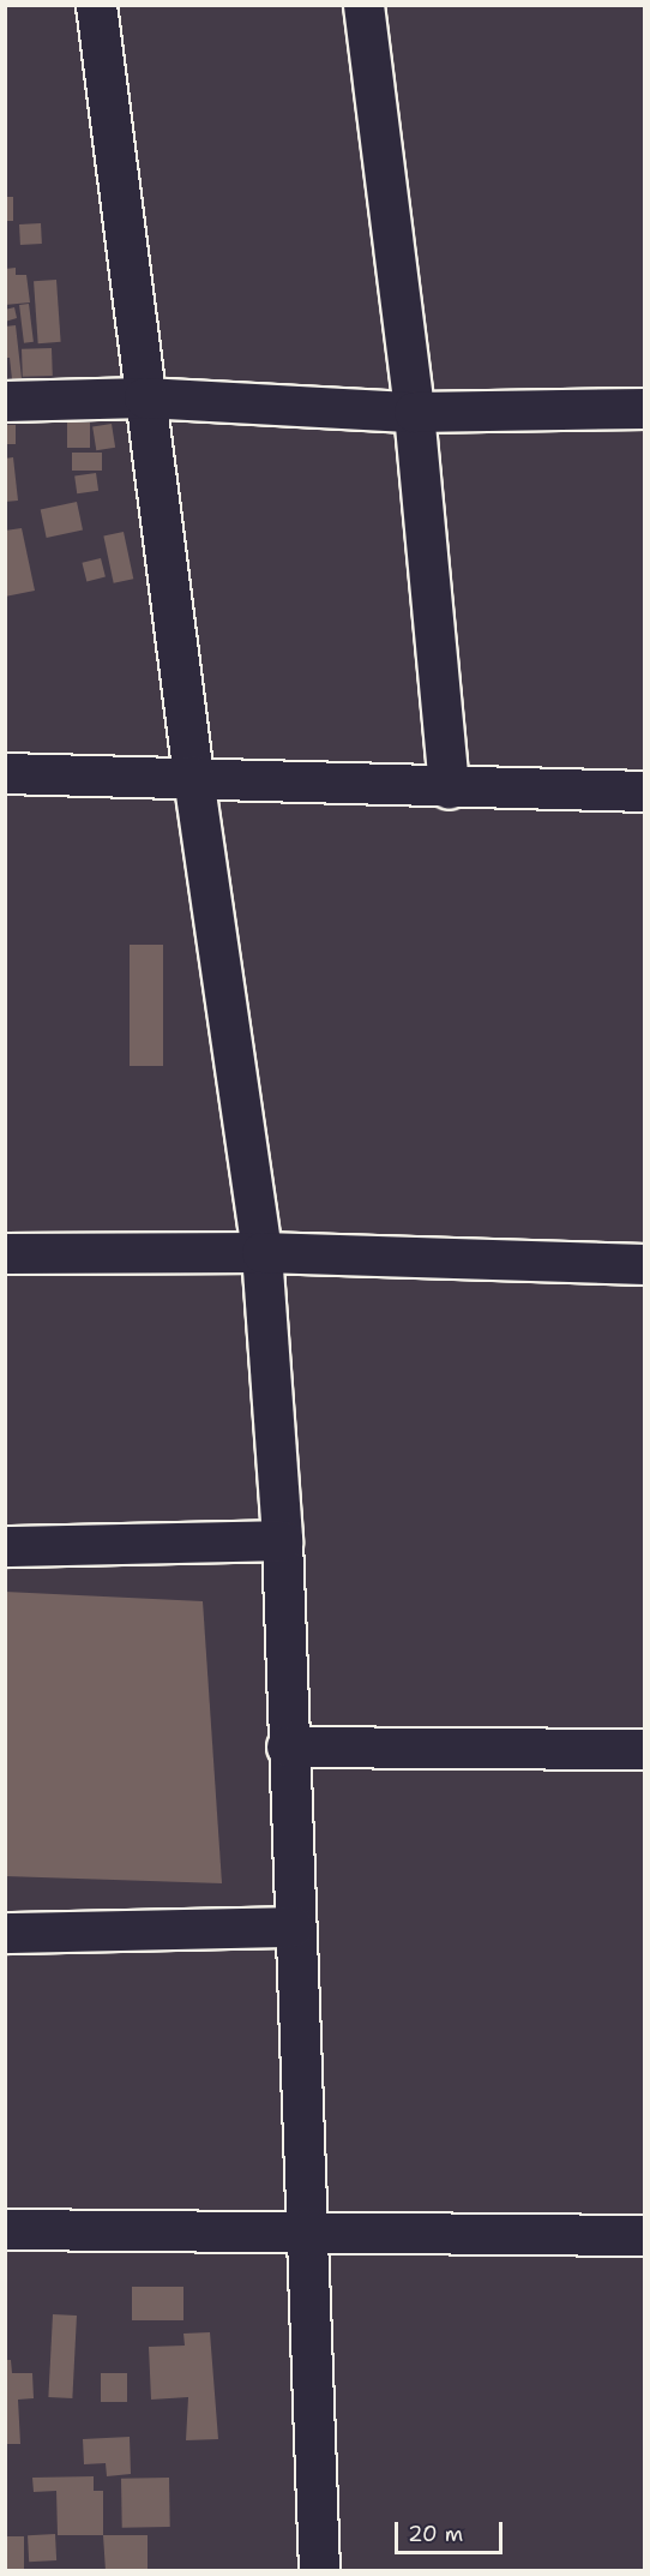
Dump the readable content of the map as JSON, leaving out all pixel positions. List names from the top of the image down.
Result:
{
  "scale_bar": "20 m"
}
